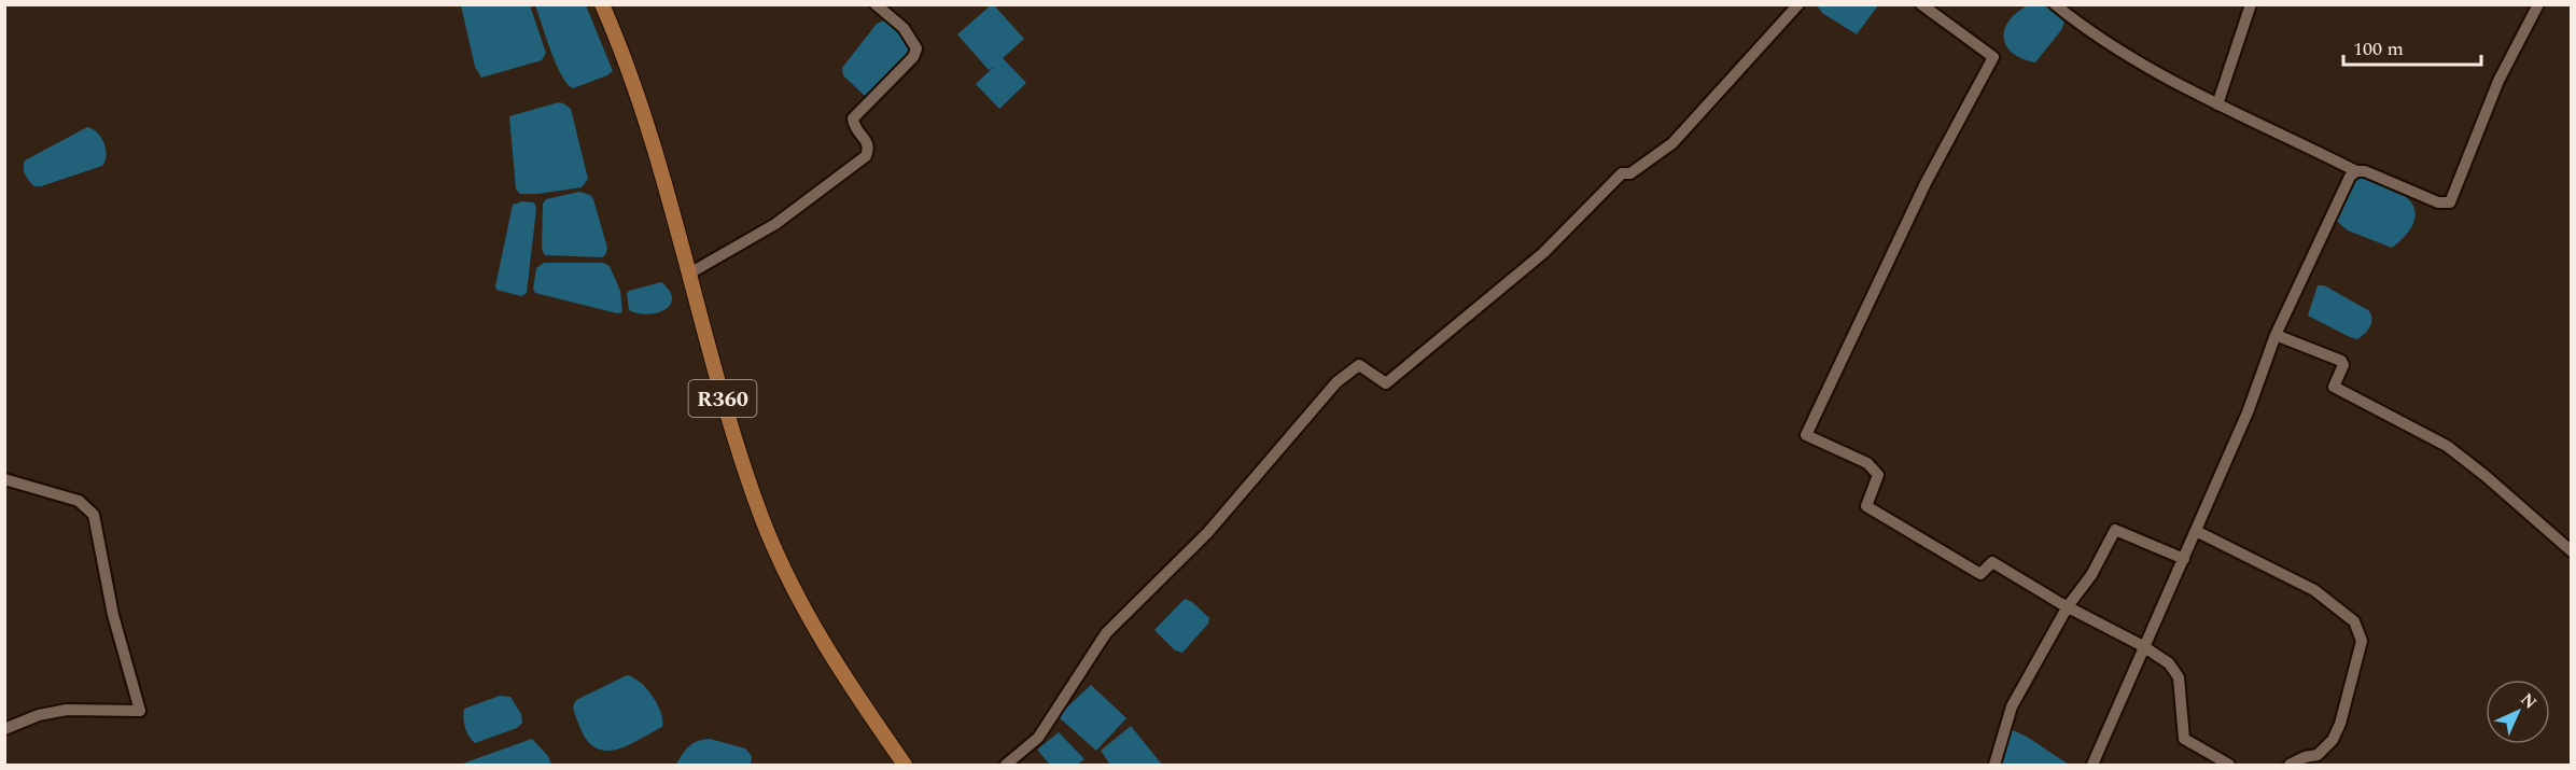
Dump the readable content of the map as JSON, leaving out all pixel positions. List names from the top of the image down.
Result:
{
  "streets": {
    "main road": ["R360"]
  },
  "scale_bar": "100 m",
  "north": "top right"
}
